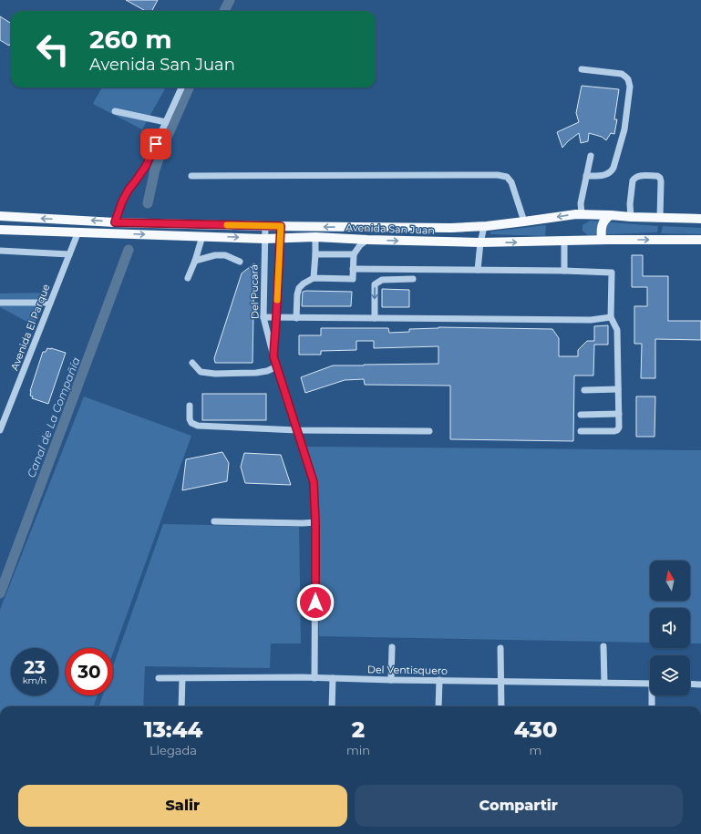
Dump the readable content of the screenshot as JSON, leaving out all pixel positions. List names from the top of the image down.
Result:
{
  "streets": {
    "main road": ["Avenida San Juan"],
    "street": ["Del Pucará", "Avenida El Parque", "Del Ventisquero"]
  },
  "crossings": [
    ["Avenida San Juan", "Del Pucará"],
    ["Avenida San Juan", "Avenida El Parque"],
    ["Del Pucará", "Del Ventisquero"]
  ],
  "water": ["Canal de La Compañía"],
  "north": "top",
  "page": {
    "turn": ["260 m", "Avenida San Juan"],
    "speed": "23 km/h",
    "limit": "30",
    "eta": [
      "13:44",
      "Llegada",
      "2",
      "min",
      "430",
      "m"
    ],
    "buttons": ["Salir", "Compartir"]
  }
}
